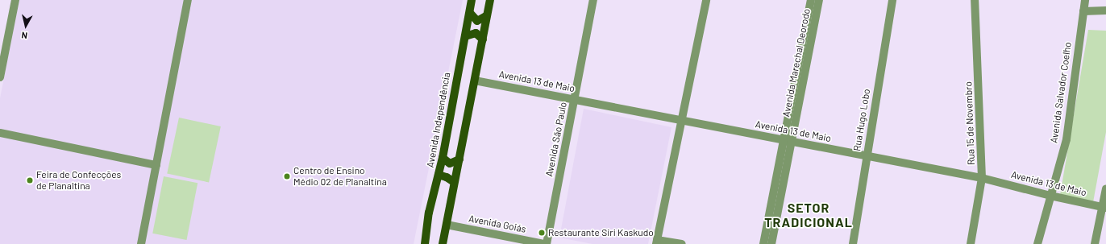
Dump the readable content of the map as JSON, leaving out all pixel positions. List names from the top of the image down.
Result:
{
  "streets": {
    "main road": ["Avenida Independência"],
    "street": [
      "Avenida Marechal Deorodo",
      "Avenida 13 de Maio",
      "Avenida Salvador Coelho",
      "Rua Hugo Lobo",
      "Rua 15 de Novembro",
      "Avenida São Paulo",
      "Avenida Goiás"
    ]
  },
  "crossings": [
    ["Avenida Marechal Deorodo", "Avenida 13 de Maio"],
    ["Avenida 13 de Maio", "Avenida Salvador Coelho"],
    ["Avenida 13 de Maio", "Rua Hugo Lobo"],
    ["Avenida 13 de Maio", "Rua 15 de Novembro"],
    ["Avenida 13 de Maio", "Avenida São Paulo"]
  ],
  "districts": ["SETOR TRADICIONAL"],
  "places": ["Centro de Ensino Médio 02 de Planaltina", "Feira de Confecções de Planaltina", "Restaurante Siri Kaskudo"],
  "north": "bottom"
}
